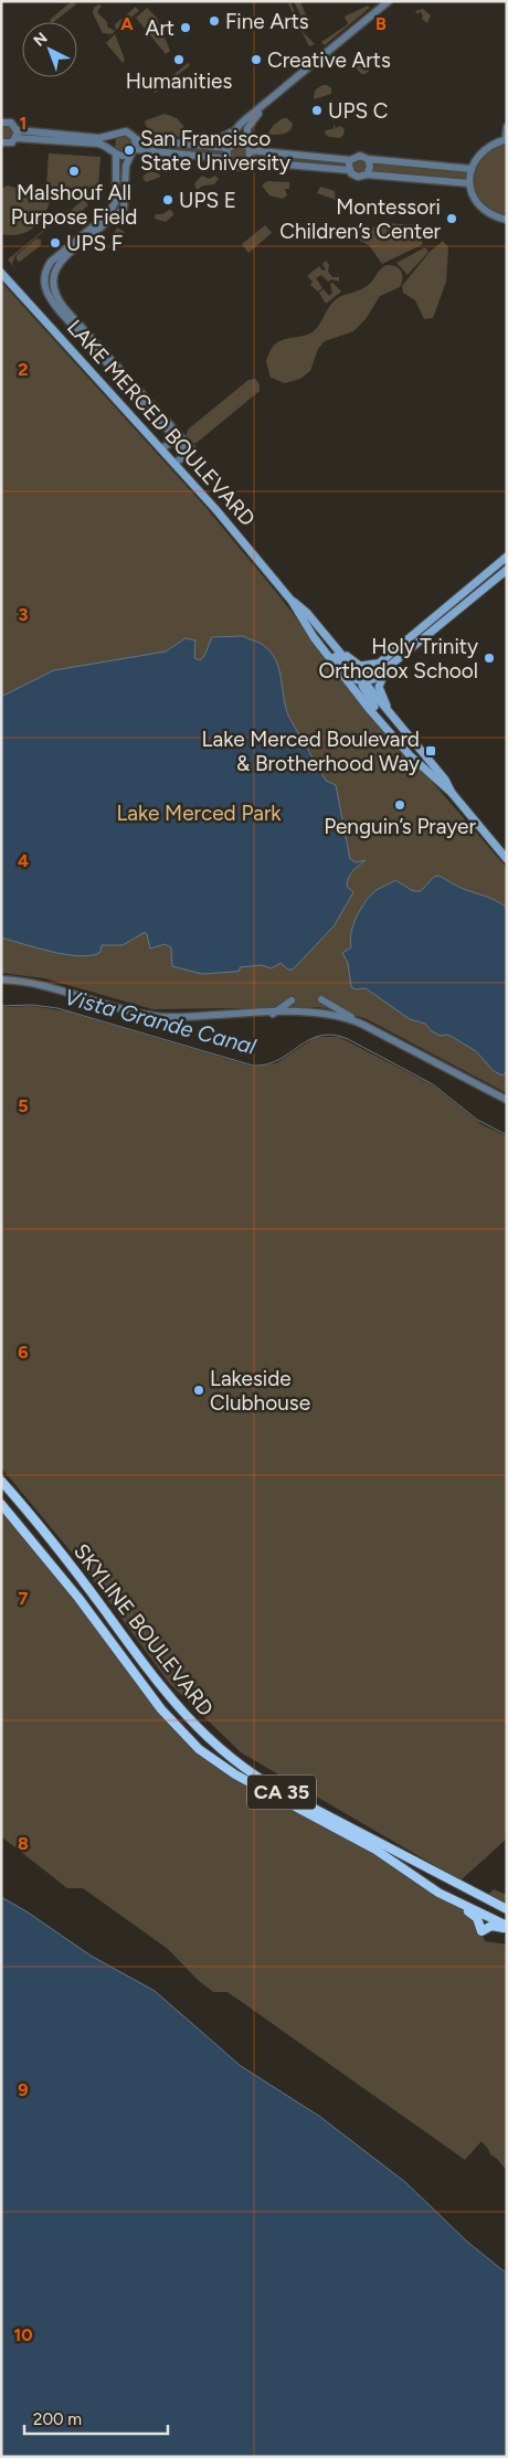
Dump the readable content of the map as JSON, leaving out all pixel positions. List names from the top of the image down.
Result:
{
  "streets": {
    "main road": ["LAKE MERCED BOULEVARD", "SKYLINE BOULEVARD", "CA 35"]
  },
  "water": ["Vista Grande Canal"],
  "parks": ["Lake Merced Park"],
  "places": {
    "other": [
      "Fine Arts",
      "Art",
      "Humanities",
      "Creative Arts",
      "UPS C",
      "San Francisco State University",
      "Malshouf All Purpose Field",
      "UPS E",
      "Montessori Children’s Center",
      "UPS F",
      "Holy Trinity Orthodox School",
      "Penguin’s Prayer",
      "Lakeside Clubhouse"
    ],
    "transit": ["Lake Merced Boulevard & Brotherhood Way"]
  },
  "scale_bar": "200 m",
  "north": "top left",
  "grid": {
    "columns": ["A", "B"],
    "rows": [
      "1",
      "2",
      "3",
      "4",
      "5",
      "6",
      "7",
      "8",
      "9",
      "10"
    ]
  }
}
